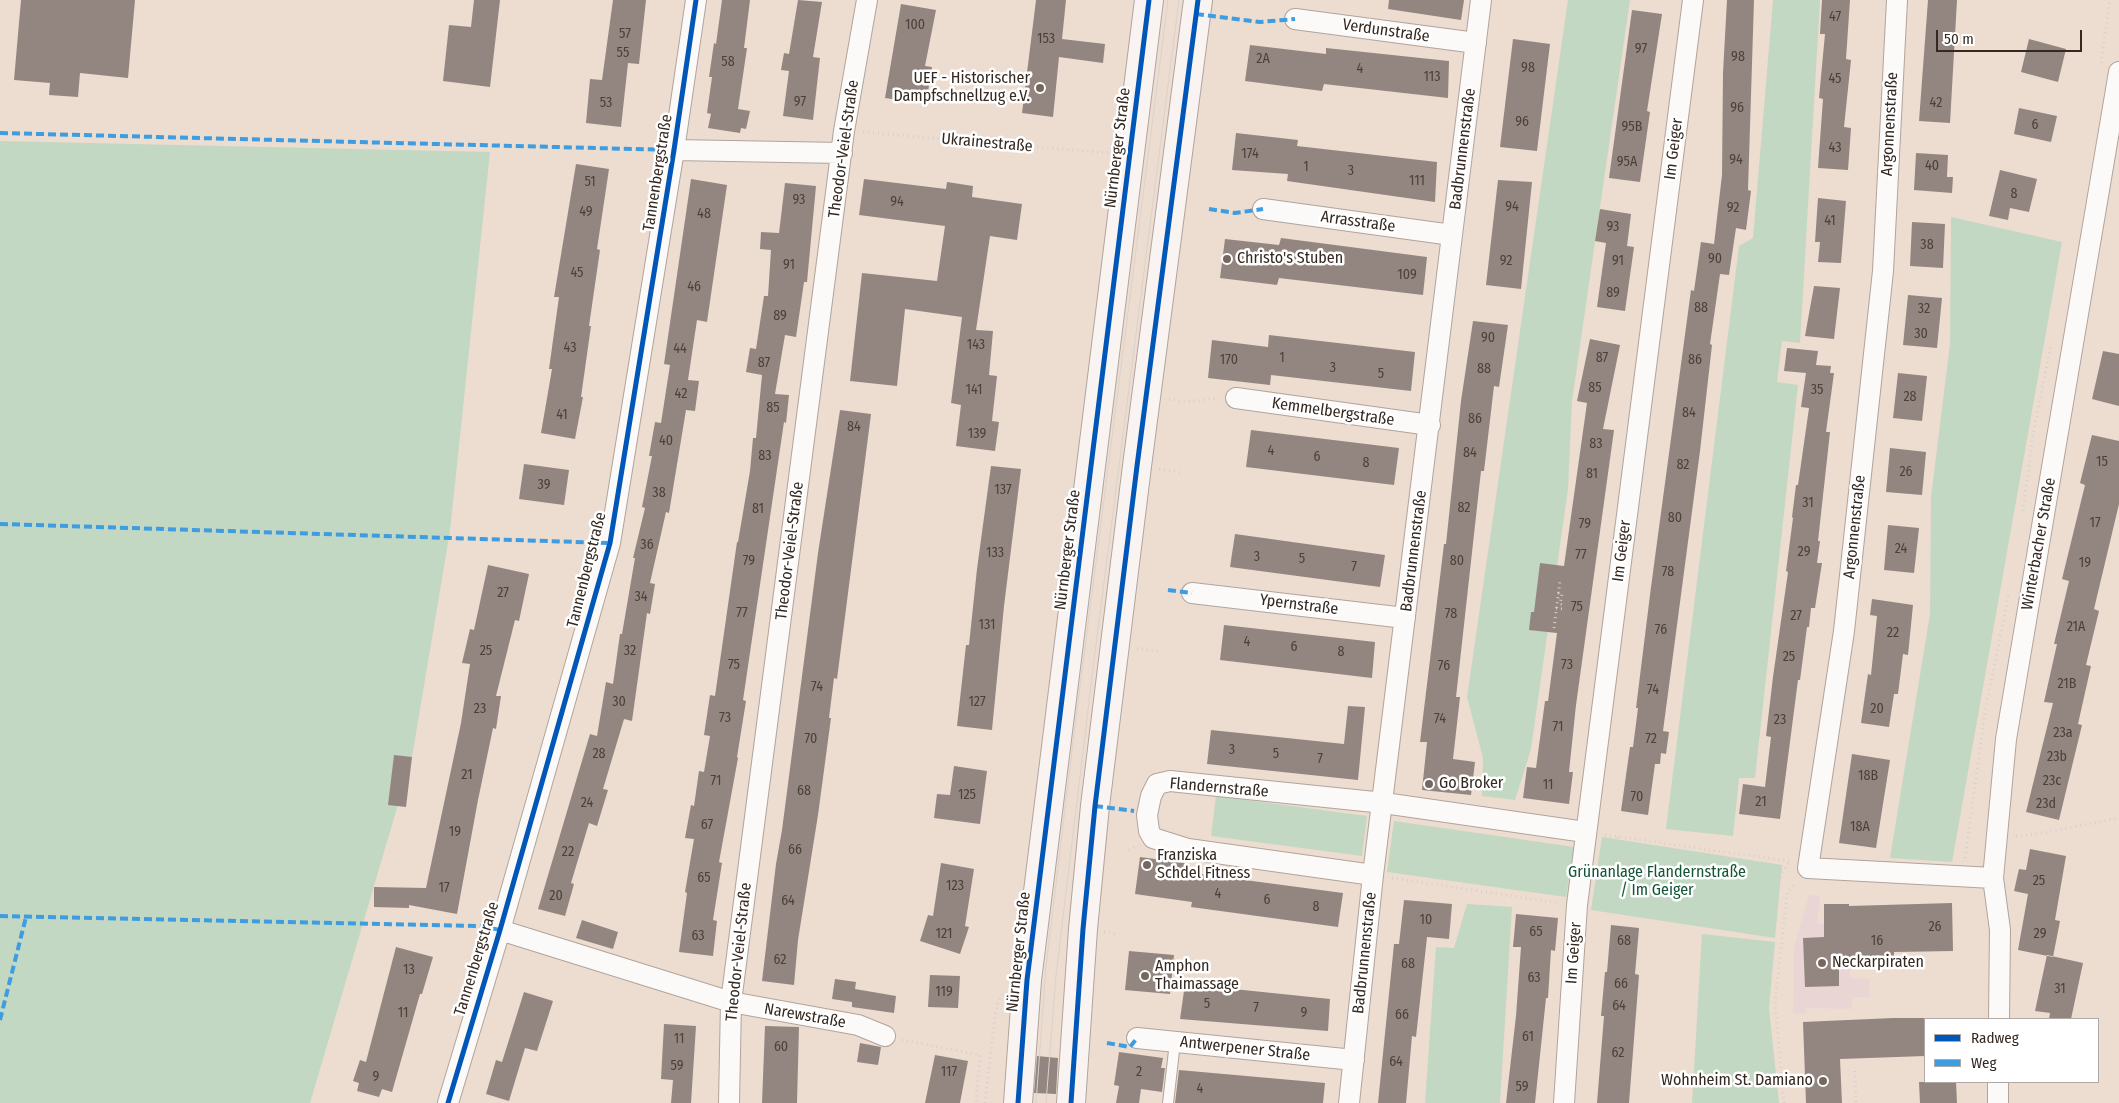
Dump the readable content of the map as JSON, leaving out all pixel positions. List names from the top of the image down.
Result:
{
  "streets": {
    "main road": ["Nürnberger Straße"],
    "street": [
      "Verdunstraße",
      "Argonnenstraße",
      "Theodor-Veiel-Straße",
      "Badbrunnenstraße",
      "Im Geiger",
      "Tannenbergstraße",
      "Arrasstraße",
      "Kemmelbergstraße",
      "Winterbacher Straße",
      "Ypernstraße",
      "Flandernstraße",
      "Narewstraße",
      "Antwerpener Straße"
    ],
    "path": ["Ukrainestraße"]
  },
  "crossings": [
    ["Verdunstraße", "Badbrunnenstraße"],
    ["Argonnenstraße", "Winterbacher Straße"],
    ["Ukrainestraße", "Nürnberger Straße"],
    ["Ukrainestraße", "Theodor-Veiel-Straße"],
    ["Theodor-Veiel-Straße", "Narewstraße"],
    ["Badbrunnenstraße", "Arrasstraße"],
    ["Badbrunnenstraße", "Kemmelbergstraße"],
    ["Badbrunnenstraße", "Ypernstraße"],
    ["Badbrunnenstraße", "Flandernstraße"],
    ["Badbrunnenstraße", "Antwerpener Straße"],
    ["Im Geiger", "Flandernstraße"],
    ["Tannenbergstraße", "Narewstraße"]
  ],
  "parks": ["Grünanlage Flandernstraße / Im Geiger"],
  "places": [
    "UEF - Historischer Dampfschnellzug e.V.",
    "Christo's Stuben",
    "Go Broker",
    "Franziska Schdel Fitness",
    "Neckarpiraten",
    "Amphon Thaimassage",
    "Wohnheim St. Damiano"
  ],
  "house_numbers": [
    "47",
    "100",
    "57",
    "153",
    "97",
    "55",
    "98",
    "2A",
    "58",
    "98",
    "4",
    "113",
    "45",
    "97",
    "53",
    "42",
    "96",
    "96",
    "6",
    "95B",
    "43",
    "174",
    "94",
    "95A",
    "40",
    "1",
    "3",
    "111",
    "51",
    "8",
    "93",
    "94",
    "94",
    "92",
    "49",
    "48",
    "41",
    "93",
    "38",
    "90",
    "92",
    "91",
    "91",
    "45",
    "109",
    "46",
    "89",
    "88",
    "32",
    "89",
    "30",
    "90",
    "143",
    "43",
    "44",
    "1",
    "87",
    "170",
    "86",
    "87",
    "3",
    "88",
    "5",
    "85",
    "141",
    "35",
    "42",
    "28",
    "85",
    "84",
    "41",
    "86",
    "84",
    "139",
    "40",
    "83",
    "4",
    "84",
    "83",
    "6",
    "15",
    "8",
    "82",
    "26",
    "81",
    "39",
    "137",
    "38",
    "31",
    "82",
    "81",
    "80",
    "17",
    "79",
    "36",
    "24",
    "29",
    "133",
    "77",
    "3",
    "5",
    "79",
    "80",
    "19",
    "7",
    "78",
    "27",
    "34",
    "75",
    "77",
    "78",
    "27",
    "131",
    "21A",
    "76",
    "22",
    "4",
    "6",
    "25",
    "32",
    "8",
    "25",
    "75",
    "73",
    "76",
    "21B",
    "74",
    "74",
    "30",
    "127",
    "23",
    "20",
    "73",
    "74",
    "23",
    "71",
    "23a",
    "70",
    "72",
    "3",
    "28",
    "5",
    "23b",
    "7",
    "21",
    "18B",
    "71",
    "23c",
    "11",
    "68",
    "125",
    "70",
    "21",
    "24",
    "23d",
    "67",
    "18A",
    "19",
    "66",
    "22",
    "65",
    "25",
    "123",
    "17",
    "4",
    "20",
    "6",
    "64",
    "8",
    "10",
    "26",
    "65",
    "121",
    "29",
    "63",
    "68",
    "16",
    "62",
    "68",
    "13",
    "63",
    "66",
    "31",
    "119",
    "5",
    "64",
    "7",
    "11",
    "9",
    "66",
    "61",
    "11",
    "60",
    "62",
    "64",
    "59",
    "117",
    "2",
    "9",
    "59",
    "4"
  ],
  "legend": ["Radweg", "Weg"],
  "scale_bar": "50 m"
}
